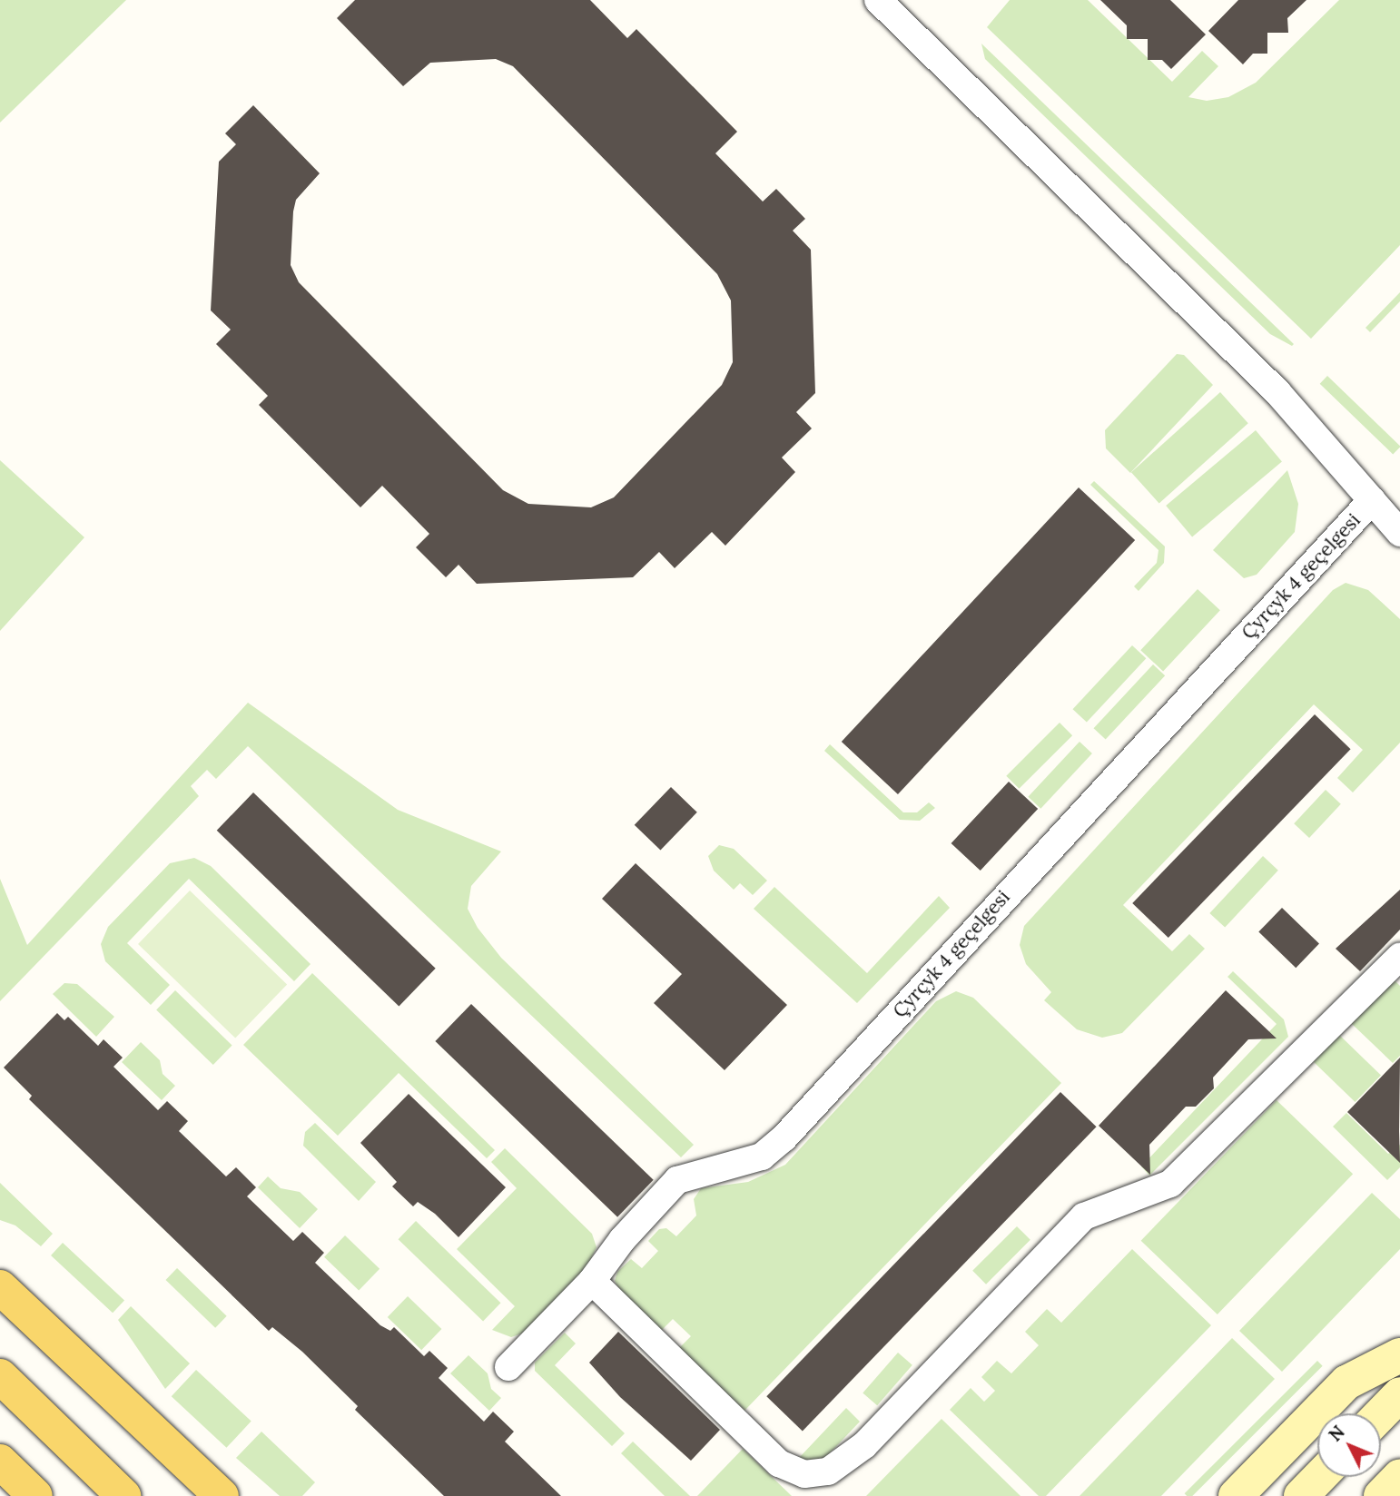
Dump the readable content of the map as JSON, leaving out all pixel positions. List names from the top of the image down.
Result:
{
  "streets": {
    "street": ["Çyrçyk 4 geçelgesi"]
  },
  "north": "top left"
}
